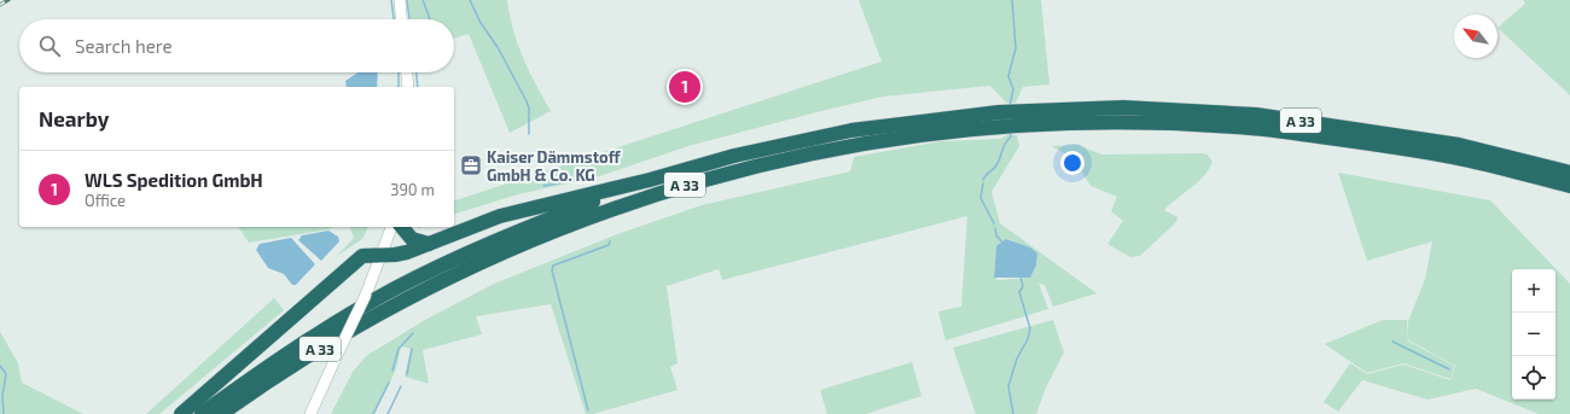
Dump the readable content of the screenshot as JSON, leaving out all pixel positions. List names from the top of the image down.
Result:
{
  "streets": {
    "highway": ["A 33"]
  },
  "places": {
    "office": ["Kaiser Dämmstoff GmbH & Co. KG"]
  },
  "north": "top left",
  "page": {
    "search": "Search here",
    "pins": "1",
    "heading": "Nearby",
    "list": [
      {
        "mark": "1",
        "name": "WLS Spedition GmbH",
        "note": "Office",
        "value": "390 m"
      }
    ],
    "map_buttons": ["+", "−"]
  }
}
